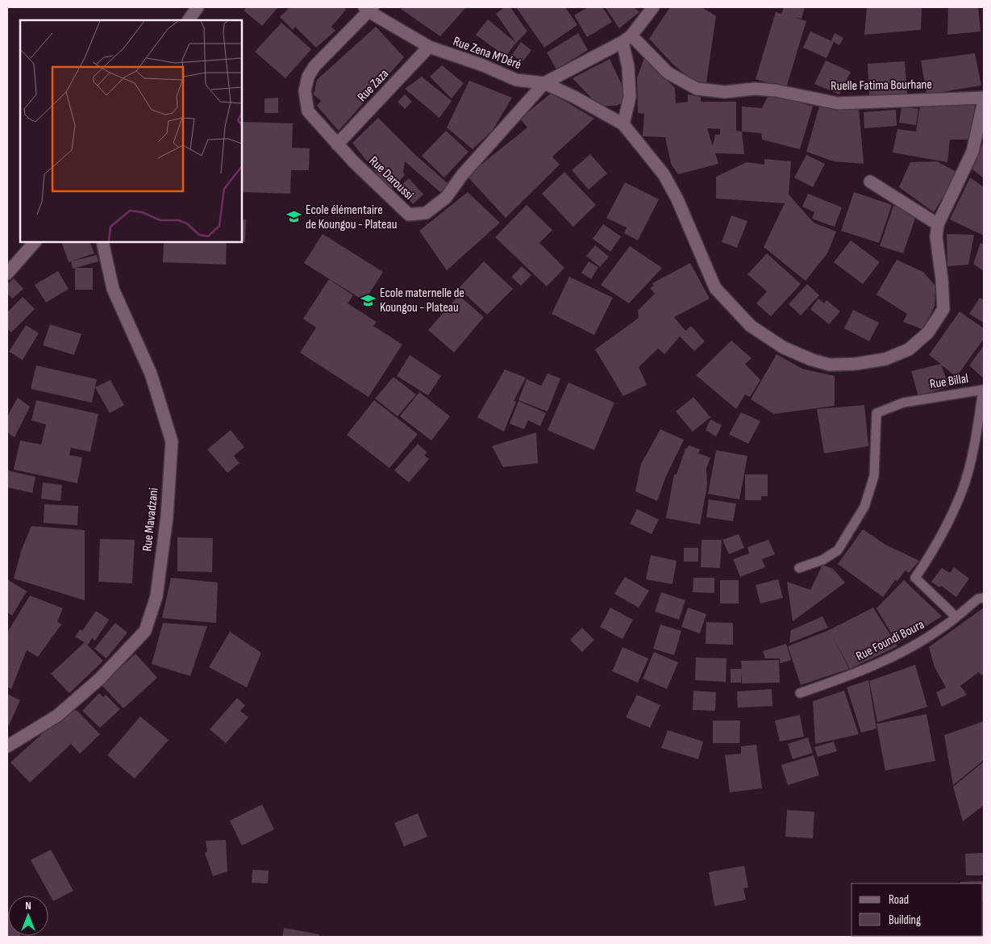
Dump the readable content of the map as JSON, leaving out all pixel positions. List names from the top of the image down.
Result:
{
  "streets": {
    "street": [
      "Rue Zena M'Déré",
      "Rue Zaza",
      "Ruelle Fatima Bourhane",
      "Rue Daroussi",
      "Rue Mavadzani"
    ],
    "lane": ["Rue Billal", "Rue Foundi Boura"]
  },
  "crossings": [
    ["Rue Zena M'Déré", "Rue Zaza"],
    ["Rue Zena M'Déré", "Rue Daroussi"],
    ["Rue Zaza", "Rue Daroussi"],
    ["Rue Billal", "Rue Foundi Boura"]
  ],
  "places": {
    "school or university": ["Ecole élémentaire de Koungou - Plateau", "Ecole maternelle de Koungou - Plateau"]
  },
  "legend": ["Road", "Building"],
  "north": "top"
}
